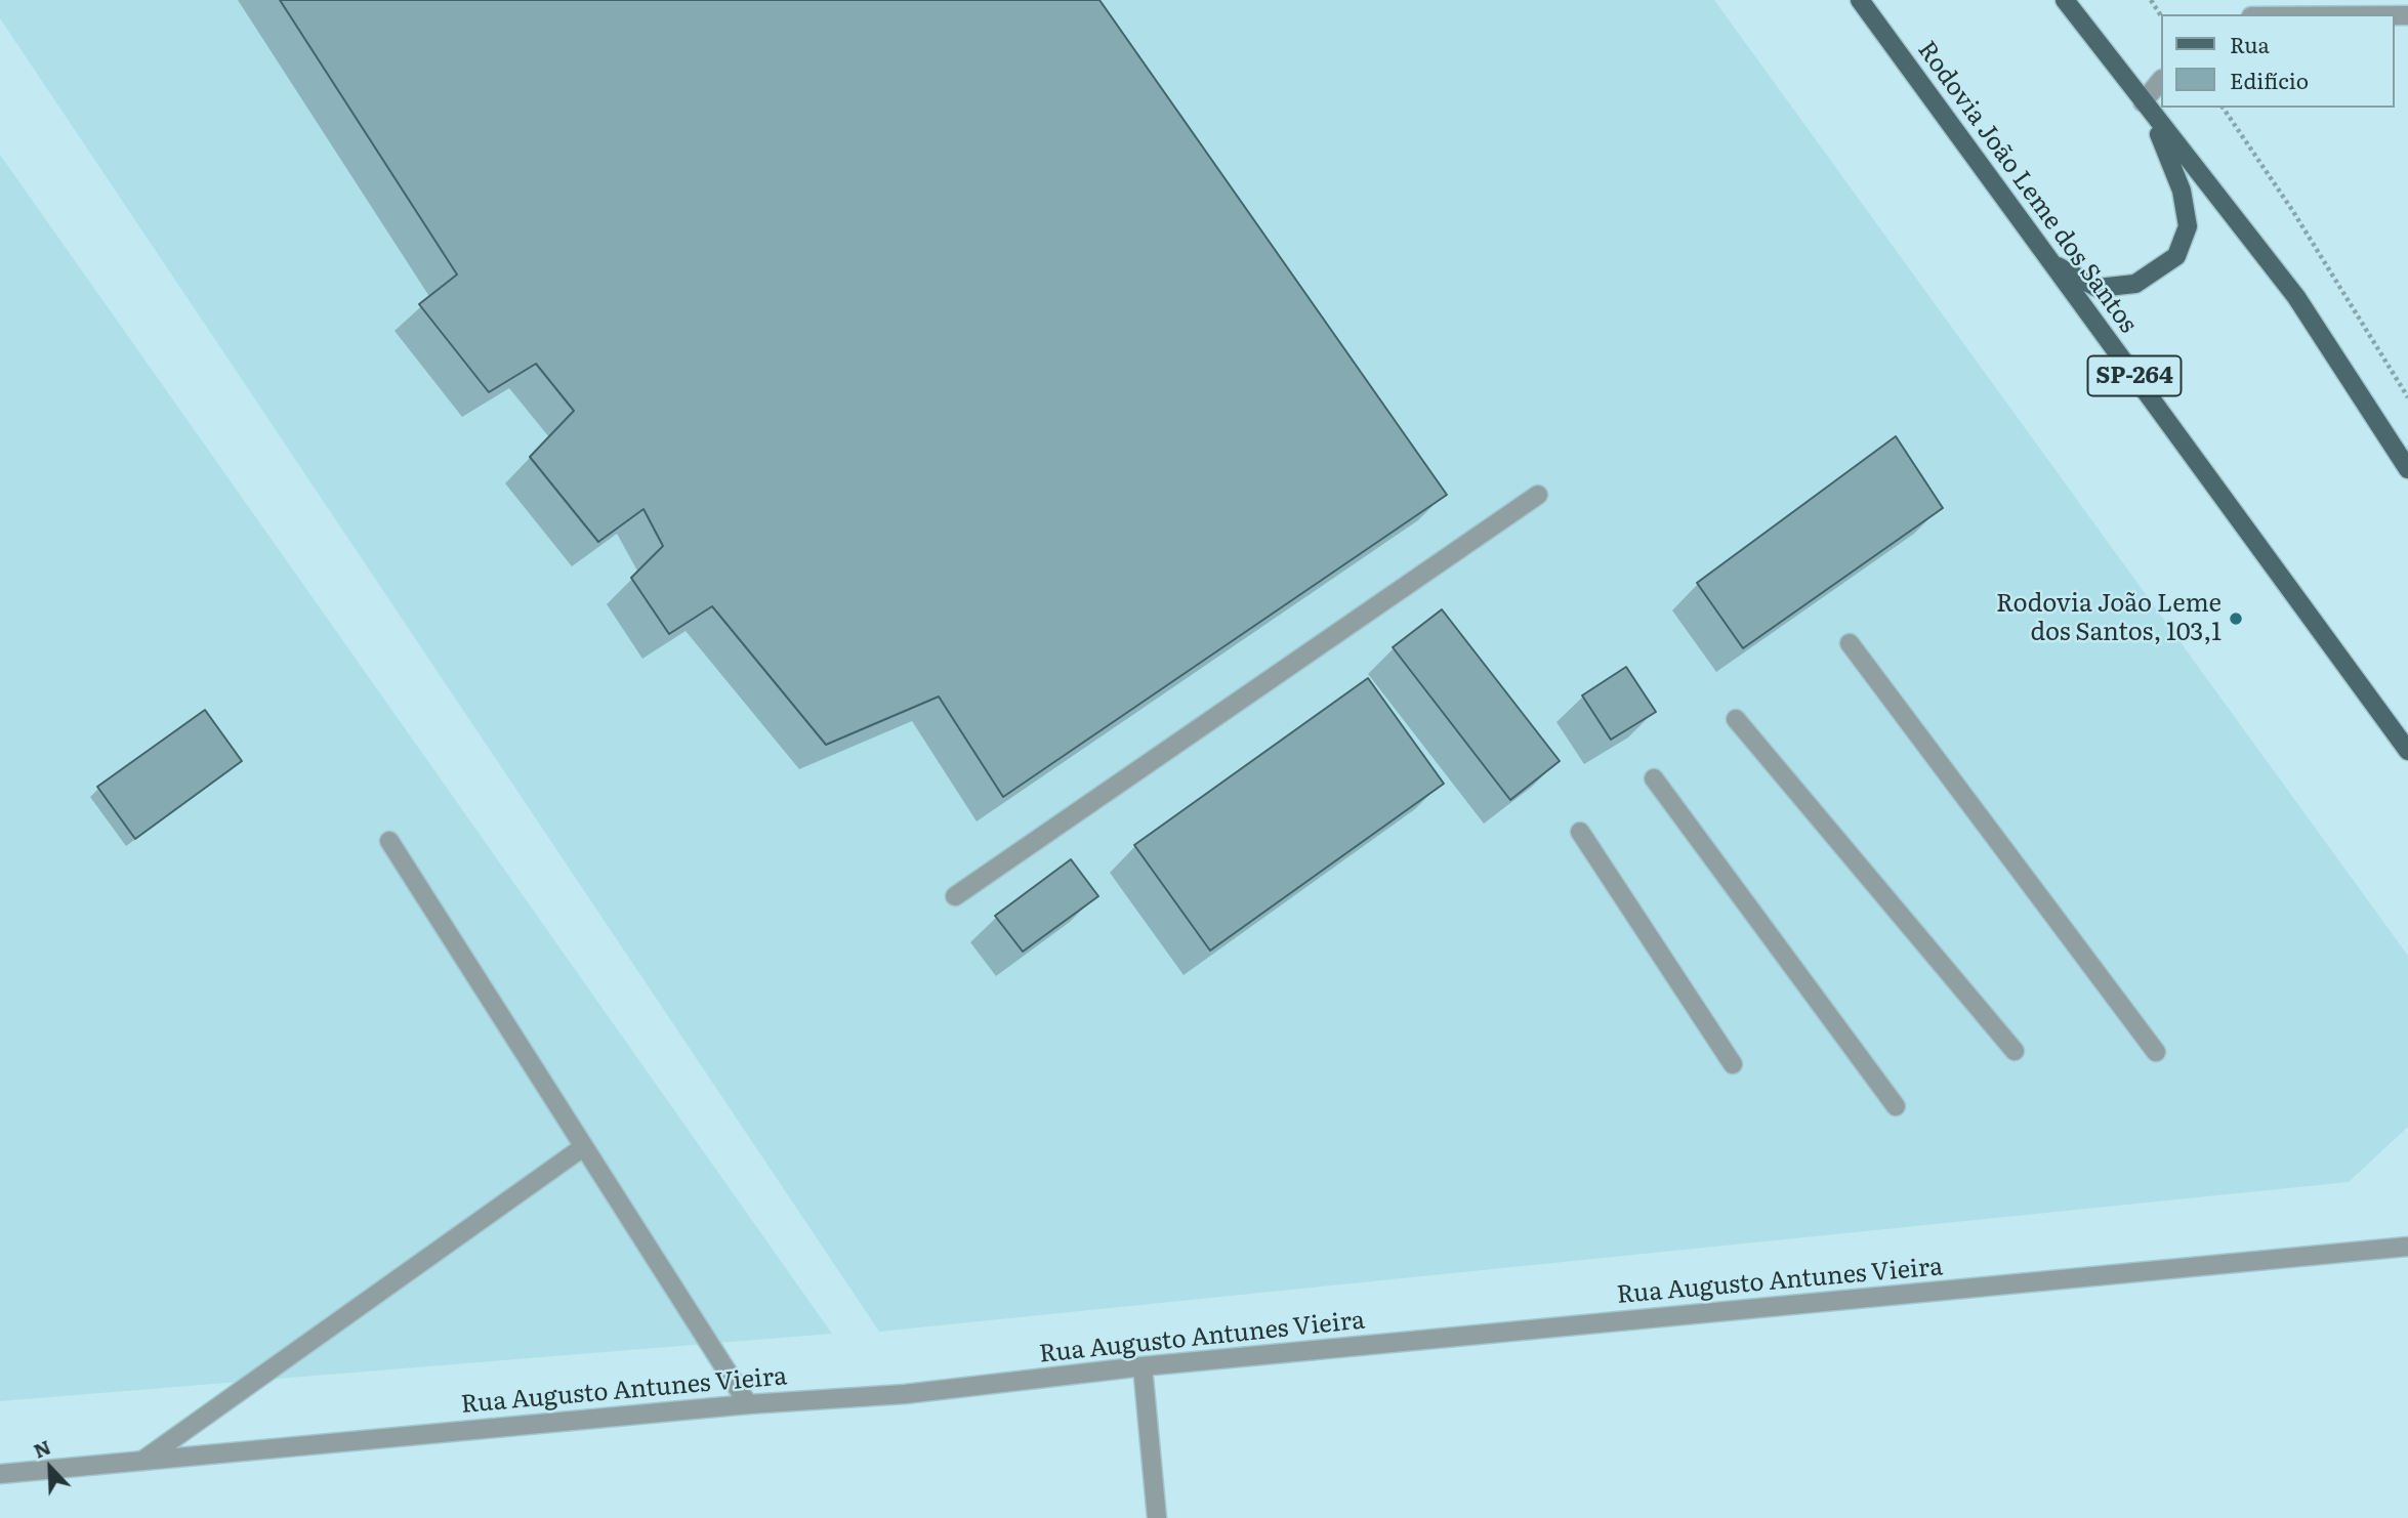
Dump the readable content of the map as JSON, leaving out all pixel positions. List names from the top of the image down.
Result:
{
  "streets": {
    "main road": ["Rodovia João Leme dos Santos", "SP-264"],
    "street": ["Rua Augusto Antunes Vieira"]
  },
  "places": ["Rodovia João Leme dos Santos, 103,1"],
  "legend": ["Rua", "Edifício"],
  "north": "top left"
}
